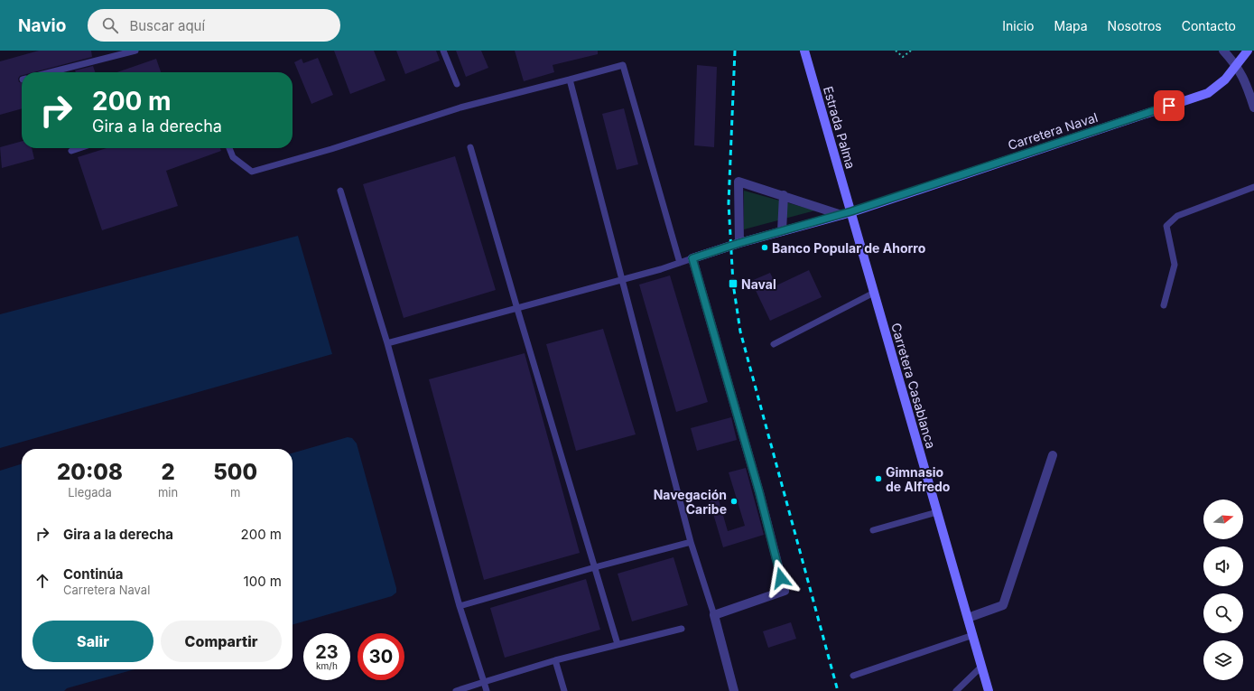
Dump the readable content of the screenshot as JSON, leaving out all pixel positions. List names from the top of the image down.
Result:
{
  "streets": {
    "main road": ["Estrada Palma", "Carretera Naval", "Carretera Casablanca"]
  },
  "crossings": [
    ["Estrada Palma", "Carretera Naval"],
    ["Estrada Palma", "Carretera Casablanca"],
    ["Carretera Naval", "Carretera Casablanca"]
  ],
  "places": {
    "other": ["Banco Popular de Ahorro", "Gimnasio de Alfredo", "Navegación Caribe"],
    "transit": ["Naval"]
  },
  "north": "right",
  "page": {
    "header": "Navio",
    "search": "Buscar aquí",
    "nav": [
      "Inicio",
      "Mapa",
      "Nosotros",
      "Contacto"
    ],
    "turn": ["200 m", "Gira a la derecha"],
    "eta": [
      "20:08",
      "Llegada",
      "2",
      "min",
      "500",
      "m"
    ],
    "list": [
      {
        "name": "Gira a la derecha",
        "value": "200 m"
      },
      {
        "name": "Continúa",
        "note": "Carretera Naval",
        "value": "100 m"
      }
    ],
    "buttons": ["Salir", "Compartir"],
    "speed": "23 km/h",
    "limit": "30"
  }
}
